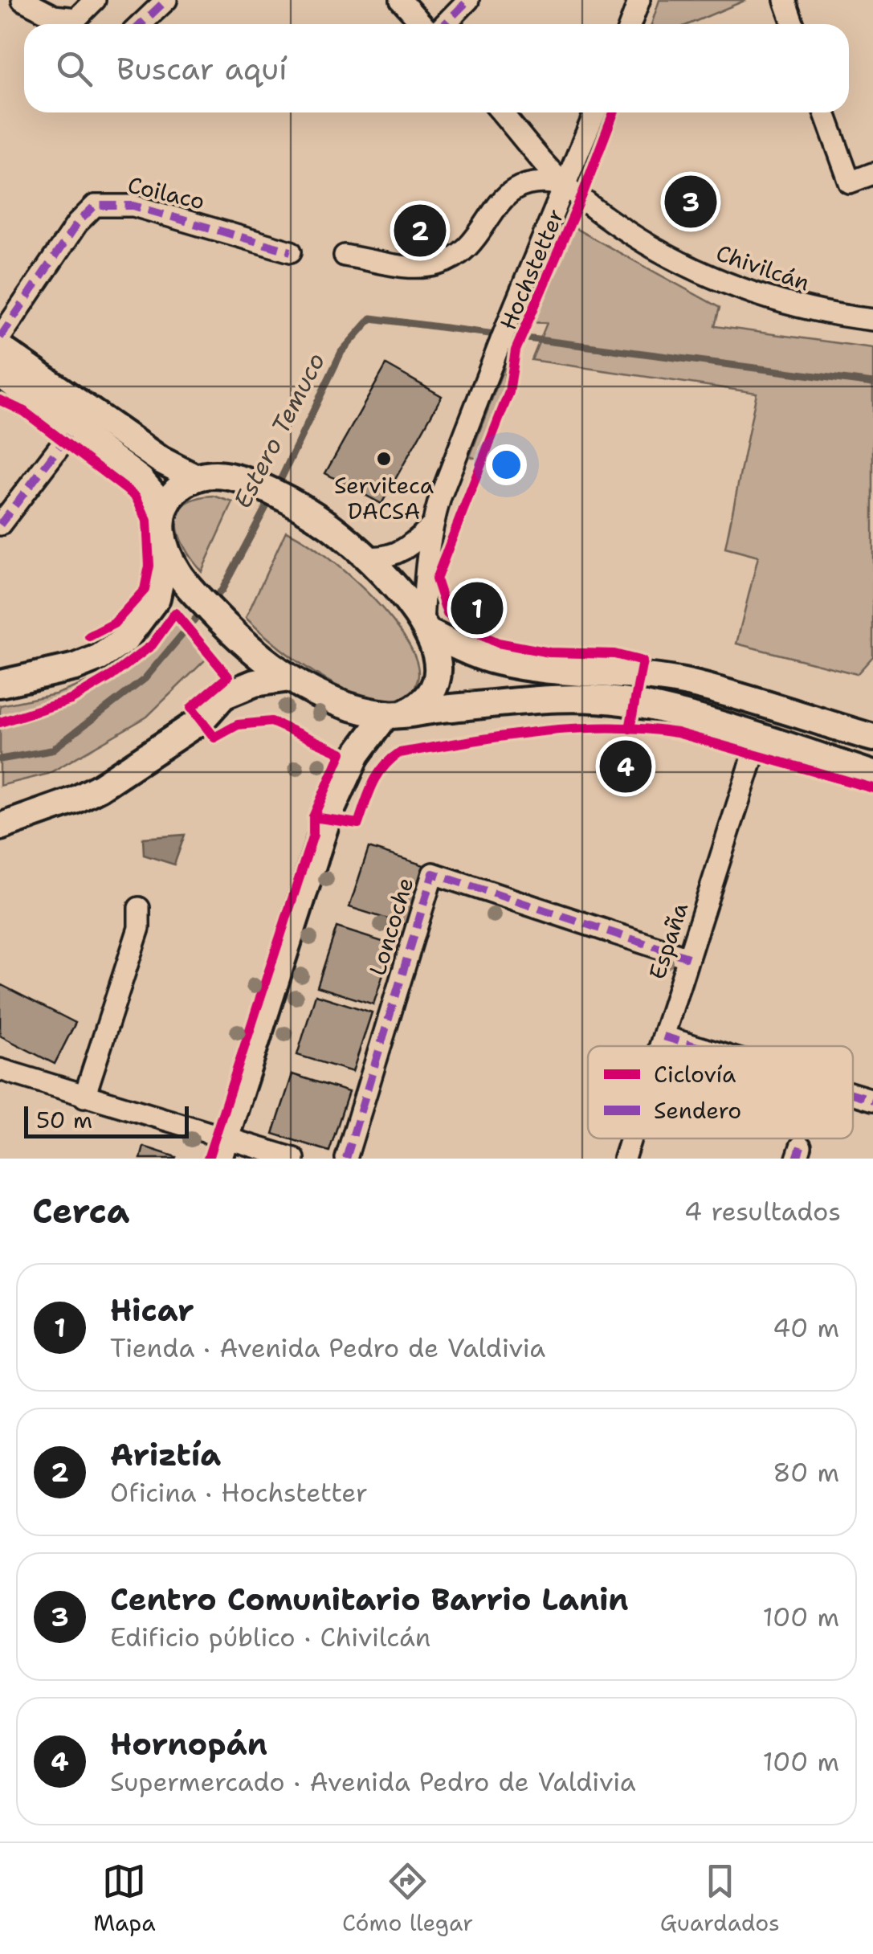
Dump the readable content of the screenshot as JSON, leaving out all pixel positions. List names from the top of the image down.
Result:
{
  "streets": {
    "street": [
      "Coilaco",
      "Chivilcán",
      "Hochstetter",
      "Loncoche",
      "España"
    ]
  },
  "crossings": [
    ["Chivilcán", "Hochstetter"],
    ["Loncoche", "España"]
  ],
  "water": ["Estero Temuco"],
  "places": ["Serviteca DACSA"],
  "legend": ["Ciclovía", "Sendero"],
  "scale_bar": "50 m",
  "page": {
    "search": "Buscar aquí",
    "pins": [
      "3",
      "2",
      "1",
      "4"
    ],
    "scale": "50 m",
    "heading": ["Cerca", "4 resultados"],
    "list": [
      {
        "mark": "1",
        "name": "Hicar",
        "note": "Tienda · Avenida Pedro de Valdivia",
        "value": "40 m"
      },
      {
        "mark": "2",
        "name": "Ariztía",
        "note": "Oficina · Hochstetter",
        "value": "80 m"
      },
      {
        "mark": "3",
        "name": "Centro Comunitario Barrio Lanin",
        "note": "Edificio público · Chivilcán",
        "value": "100 m"
      },
      {
        "mark": "4",
        "name": "Hornopán",
        "note": "Supermercado · Avenida Pedro de Valdivia",
        "value": "100 m"
      }
    ],
    "nav": ["Mapa", "Cómo llegar", "Guardados"]
  }
}
